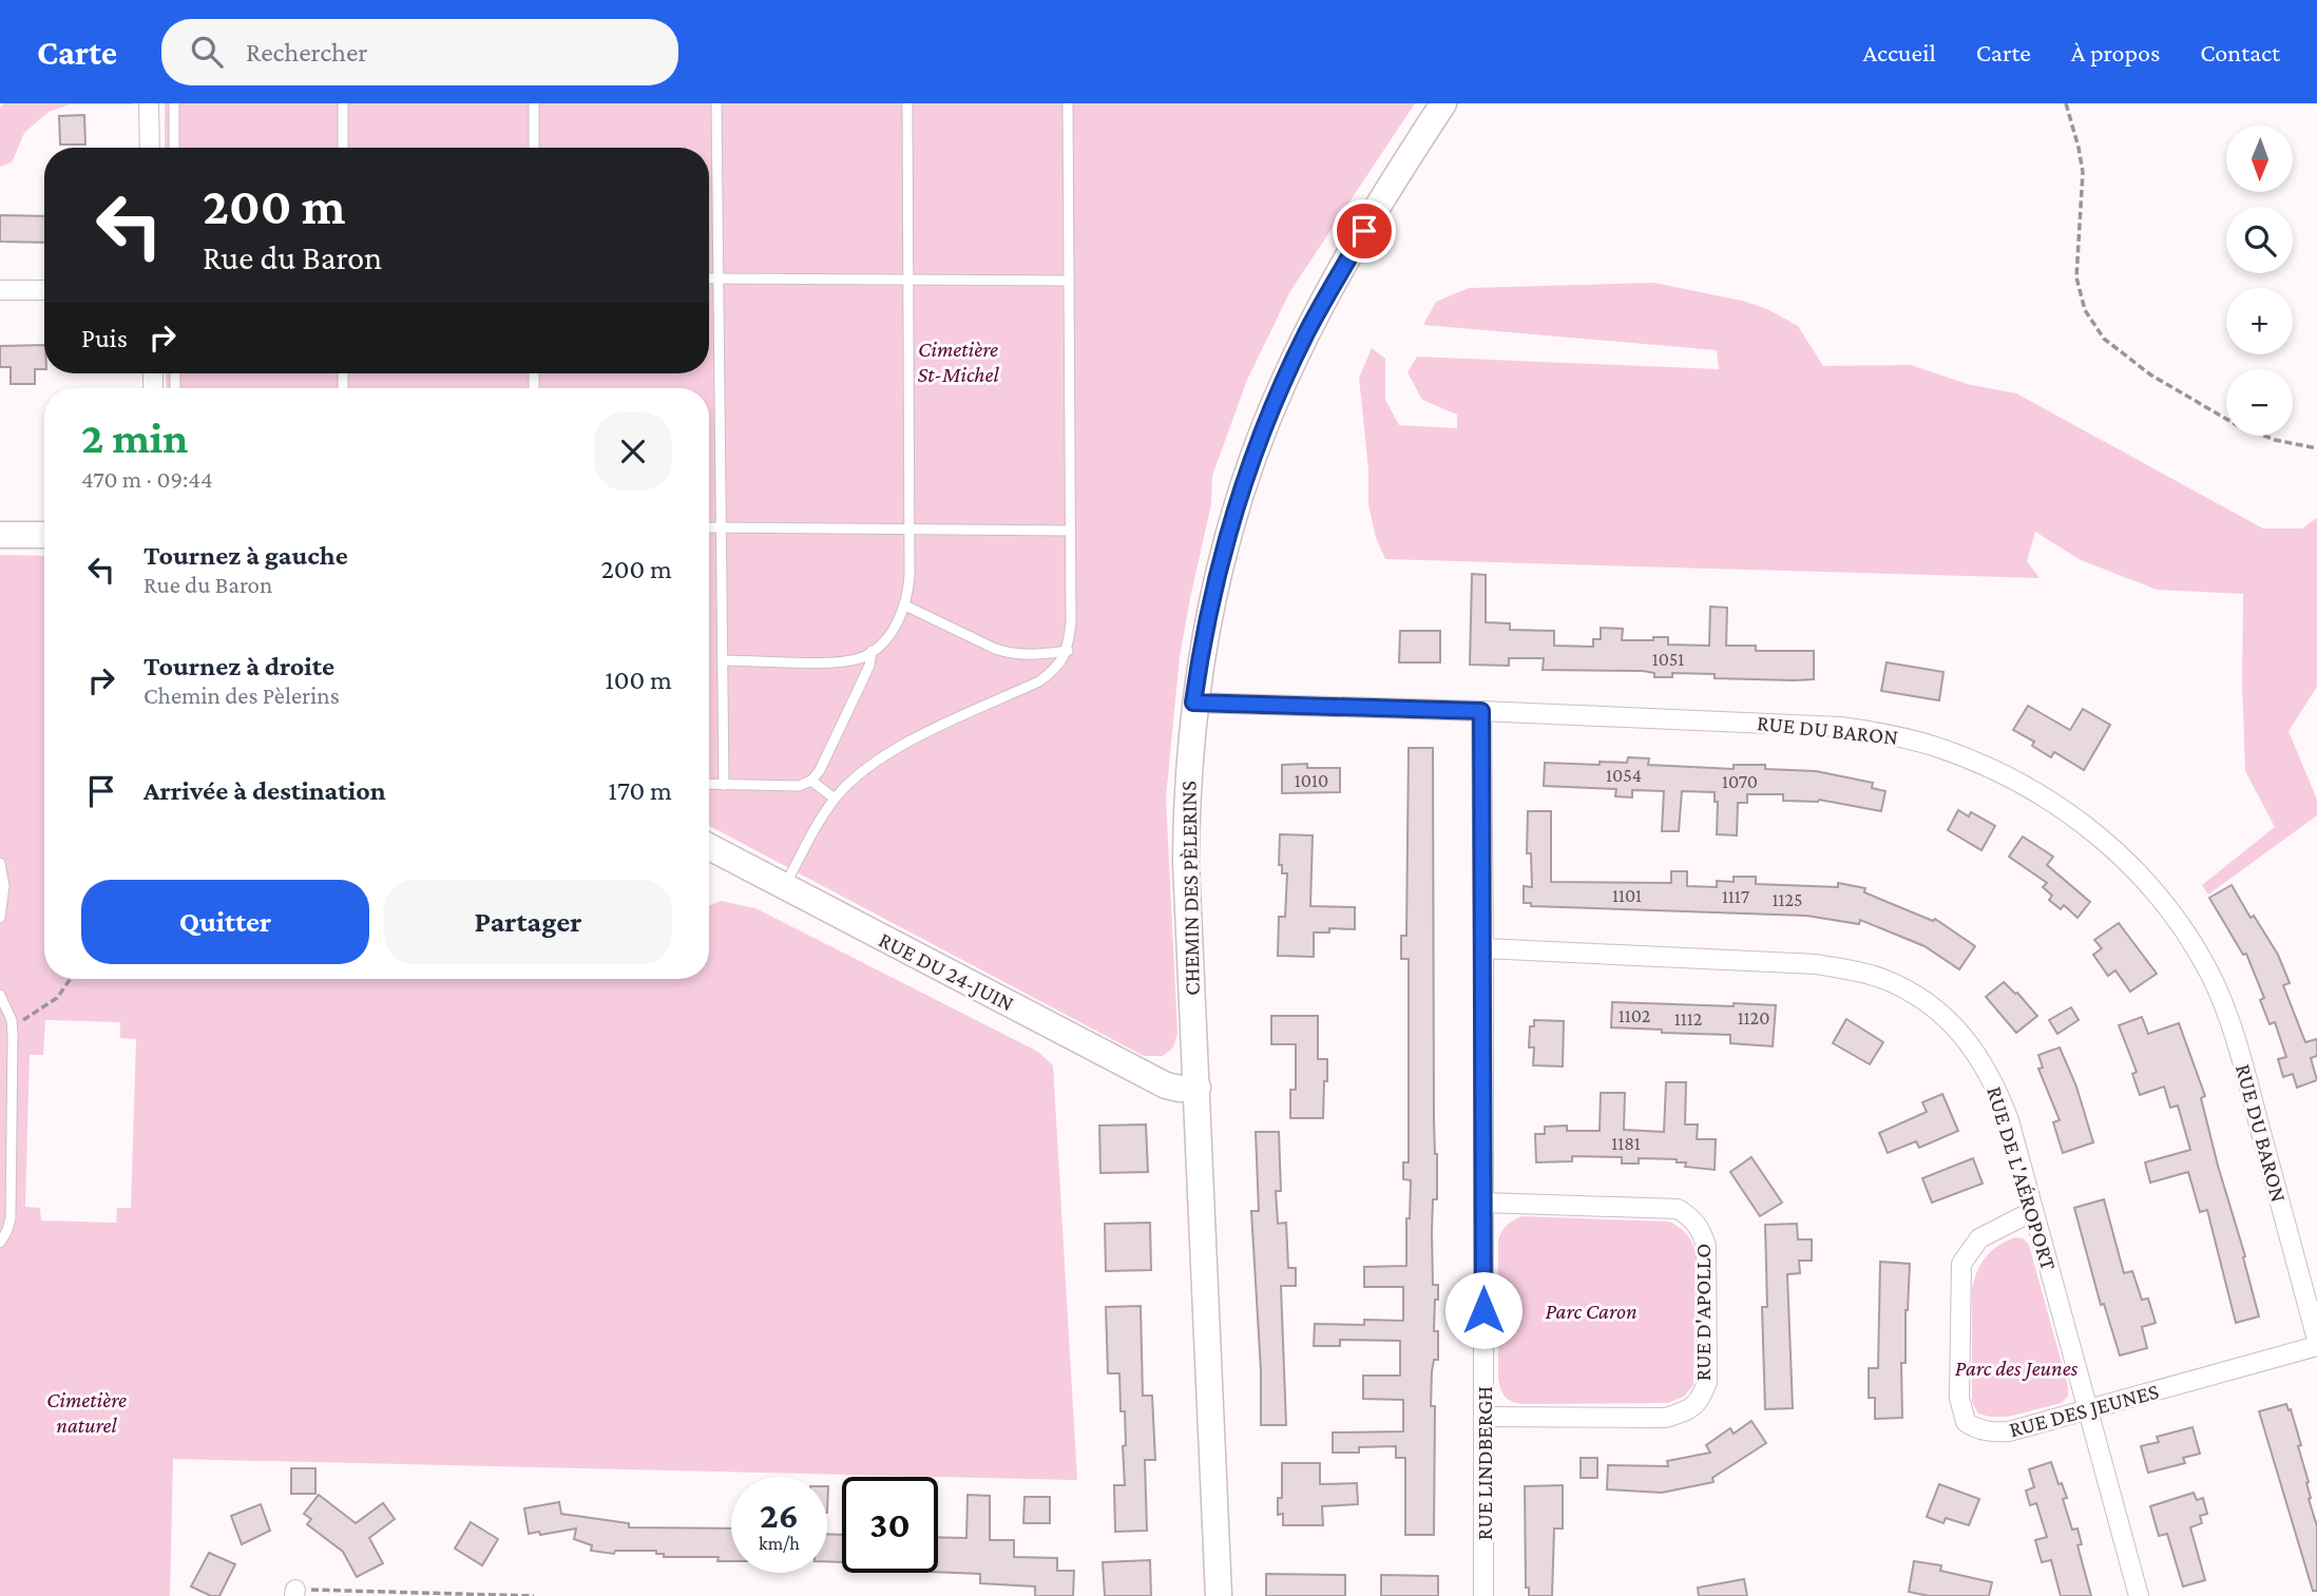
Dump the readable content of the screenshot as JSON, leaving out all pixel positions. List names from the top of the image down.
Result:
{
  "streets": {
    "street": [
      "RUE DU BARON",
      "CHEMIN DES PÈLERINS",
      "RUE DU 24-JUIN",
      "RUE DE L'AÉROPORT",
      "RUE D'APOLLO",
      "RUE DES JEUNES",
      "RUE LINDBERGH"
    ]
  },
  "crossings": [
    ["RUE DU BARON", "CHEMIN DES PÈLERINS"],
    ["RUE DU BARON", "RUE LINDBERGH"],
    ["CHEMIN DES PÈLERINS", "RUE DU 24-JUIN"],
    ["RUE DE L'AÉROPORT", "RUE DES JEUNES"],
    ["RUE DE L'AÉROPORT", "RUE LINDBERGH"],
    ["RUE D'APOLLO", "RUE LINDBERGH"]
  ],
  "parks": [
    "Cimetière St-Michel",
    "Parc Caron",
    "Parc des Jeunes",
    "Cimetière naturel"
  ],
  "house_numbers": [
    "1051",
    "1054",
    "1010",
    "1070",
    "1101",
    "1117",
    "1125",
    "1102",
    "1120",
    "1112",
    "1181"
  ],
  "north": "bottom",
  "page": {
    "header": "Carte",
    "search": "Rechercher",
    "nav": [
      "Accueil",
      "Carte",
      "À propos",
      "Contact"
    ],
    "map_buttons": ["+", "−"],
    "turn": ["200 m", "Rue du Baron"],
    "then": "Puis",
    "heading": ["2 min", "470 m · 09:44"],
    "list": [
      {
        "name": "Tournez à gauche",
        "note": "Rue du Baron",
        "value": "200 m"
      },
      {
        "name": "Tournez à droite",
        "note": "Chemin des Pèlerins",
        "value": "100 m"
      },
      {
        "name": "Arrivée à destination",
        "value": "170 m"
      }
    ],
    "buttons": ["Quitter", "Partager"],
    "speed": "26 km/h",
    "limit": "30"
  }
}
